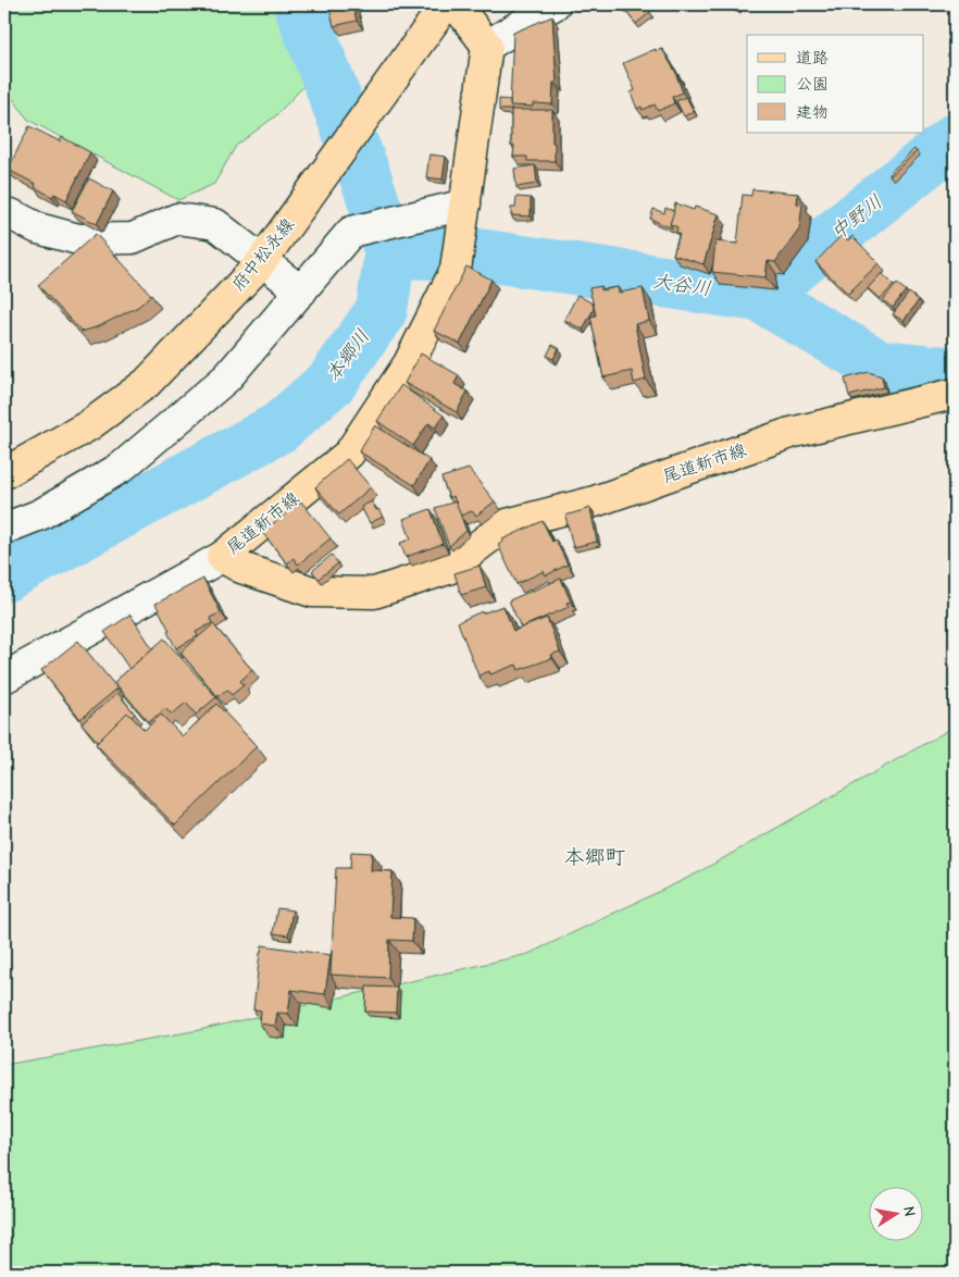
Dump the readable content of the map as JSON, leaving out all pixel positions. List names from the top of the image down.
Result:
{
  "streets": {
    "main road": ["府中松永線", "尾道新市線"]
  },
  "districts": ["本郷町"],
  "water": ["中野川", "大谷川", "本郷川"],
  "legend": ["道路", "公園", "建物"],
  "north": "right"
}
